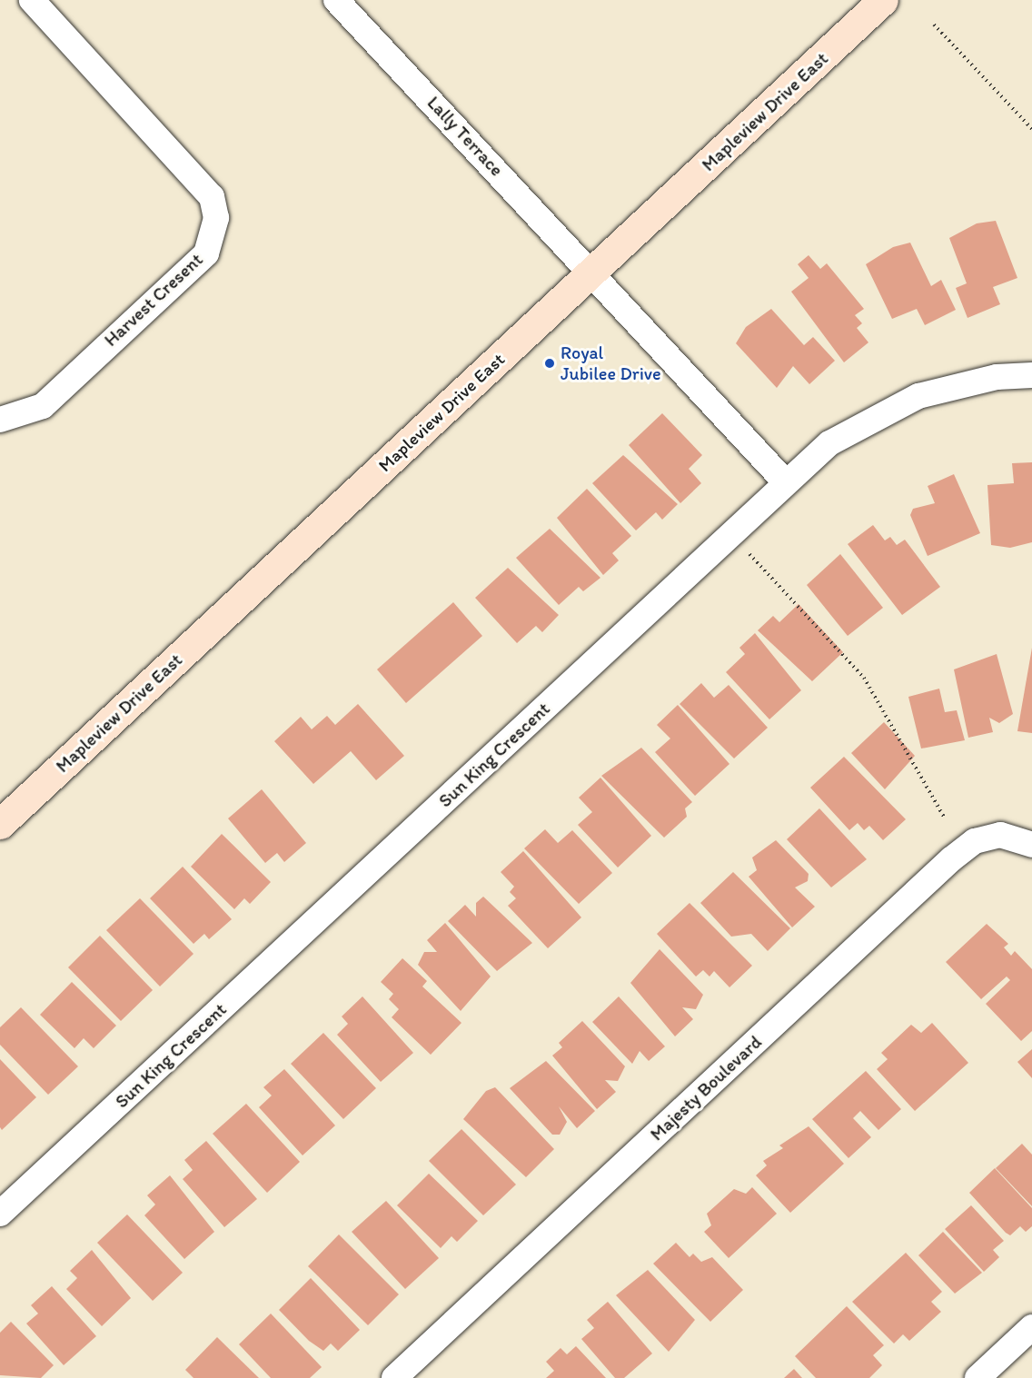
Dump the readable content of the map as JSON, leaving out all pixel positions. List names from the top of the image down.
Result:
{
  "streets": {
    "main road": ["Mapleview Drive East"],
    "street": [
      "Lally Terrace",
      "Harvest Cresent",
      "Sun King Crescent",
      "Majesty Boulevard"
    ]
  },
  "crossings": [
    ["Mapleview Drive East", "Lally Terrace"]
  ],
  "places": ["Royal Jubilee Drive"]
}
